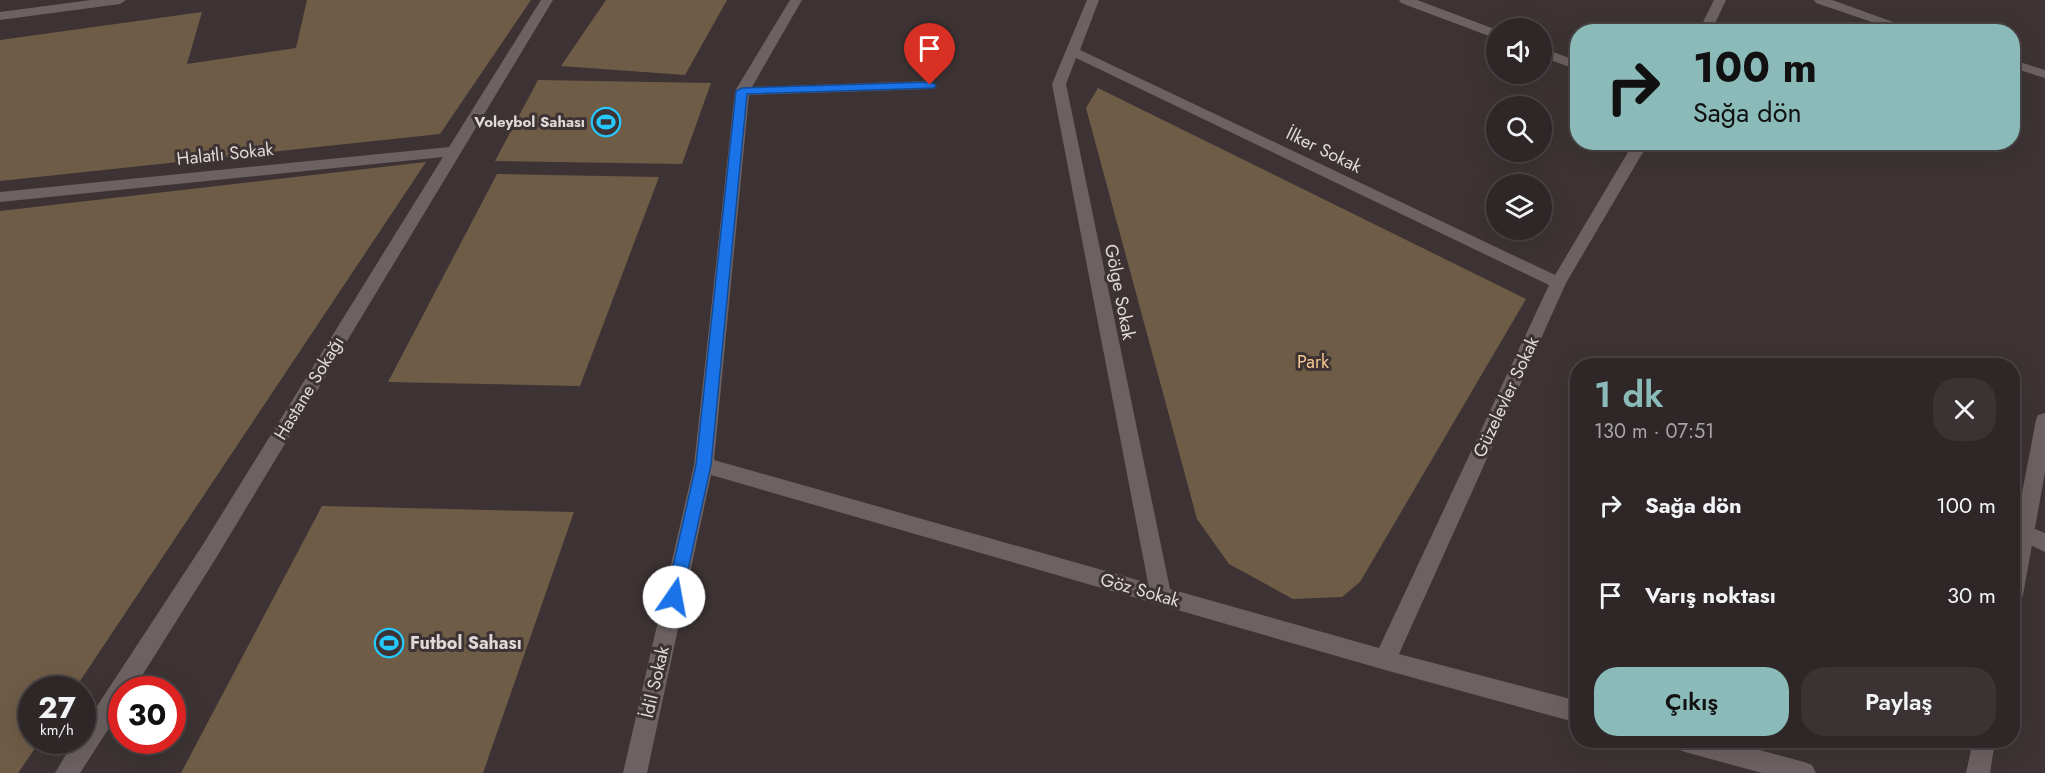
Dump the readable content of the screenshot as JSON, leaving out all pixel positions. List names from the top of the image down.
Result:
{
  "streets": {
    "street": [
      "İlker Sokak",
      "Halatlı Sokak",
      "Gölge Sokak",
      "Hastane Sokağı",
      "Güzelevler Sokak",
      "Göz Sokak",
      "İdil Sokak"
    ]
  },
  "crossings": [
    ["İlker Sokak", "Gölge Sokak"],
    ["İlker Sokak", "Güzelevler Sokak"],
    ["Halatlı Sokak", "Hastane Sokağı"],
    ["Gölge Sokak", "Göz Sokak"],
    ["Güzelevler Sokak", "Göz Sokak"],
    ["Göz Sokak", "İdil Sokak"]
  ],
  "parks": ["Park"],
  "places": {
    "sports": ["Voleybol Sahası", "Futbol Sahası"]
  },
  "page": {
    "turn": ["100 m", "Sağa dön"],
    "heading": ["1 dk", "130 m · 07:51"],
    "list": [
      {
        "name": "Sağa dön",
        "value": "100 m"
      },
      {
        "name": "Varış noktası",
        "value": "30 m"
      }
    ],
    "buttons": ["Çıkış", "Paylaş"],
    "speed": "27 km/h",
    "limit": "30"
  }
}
